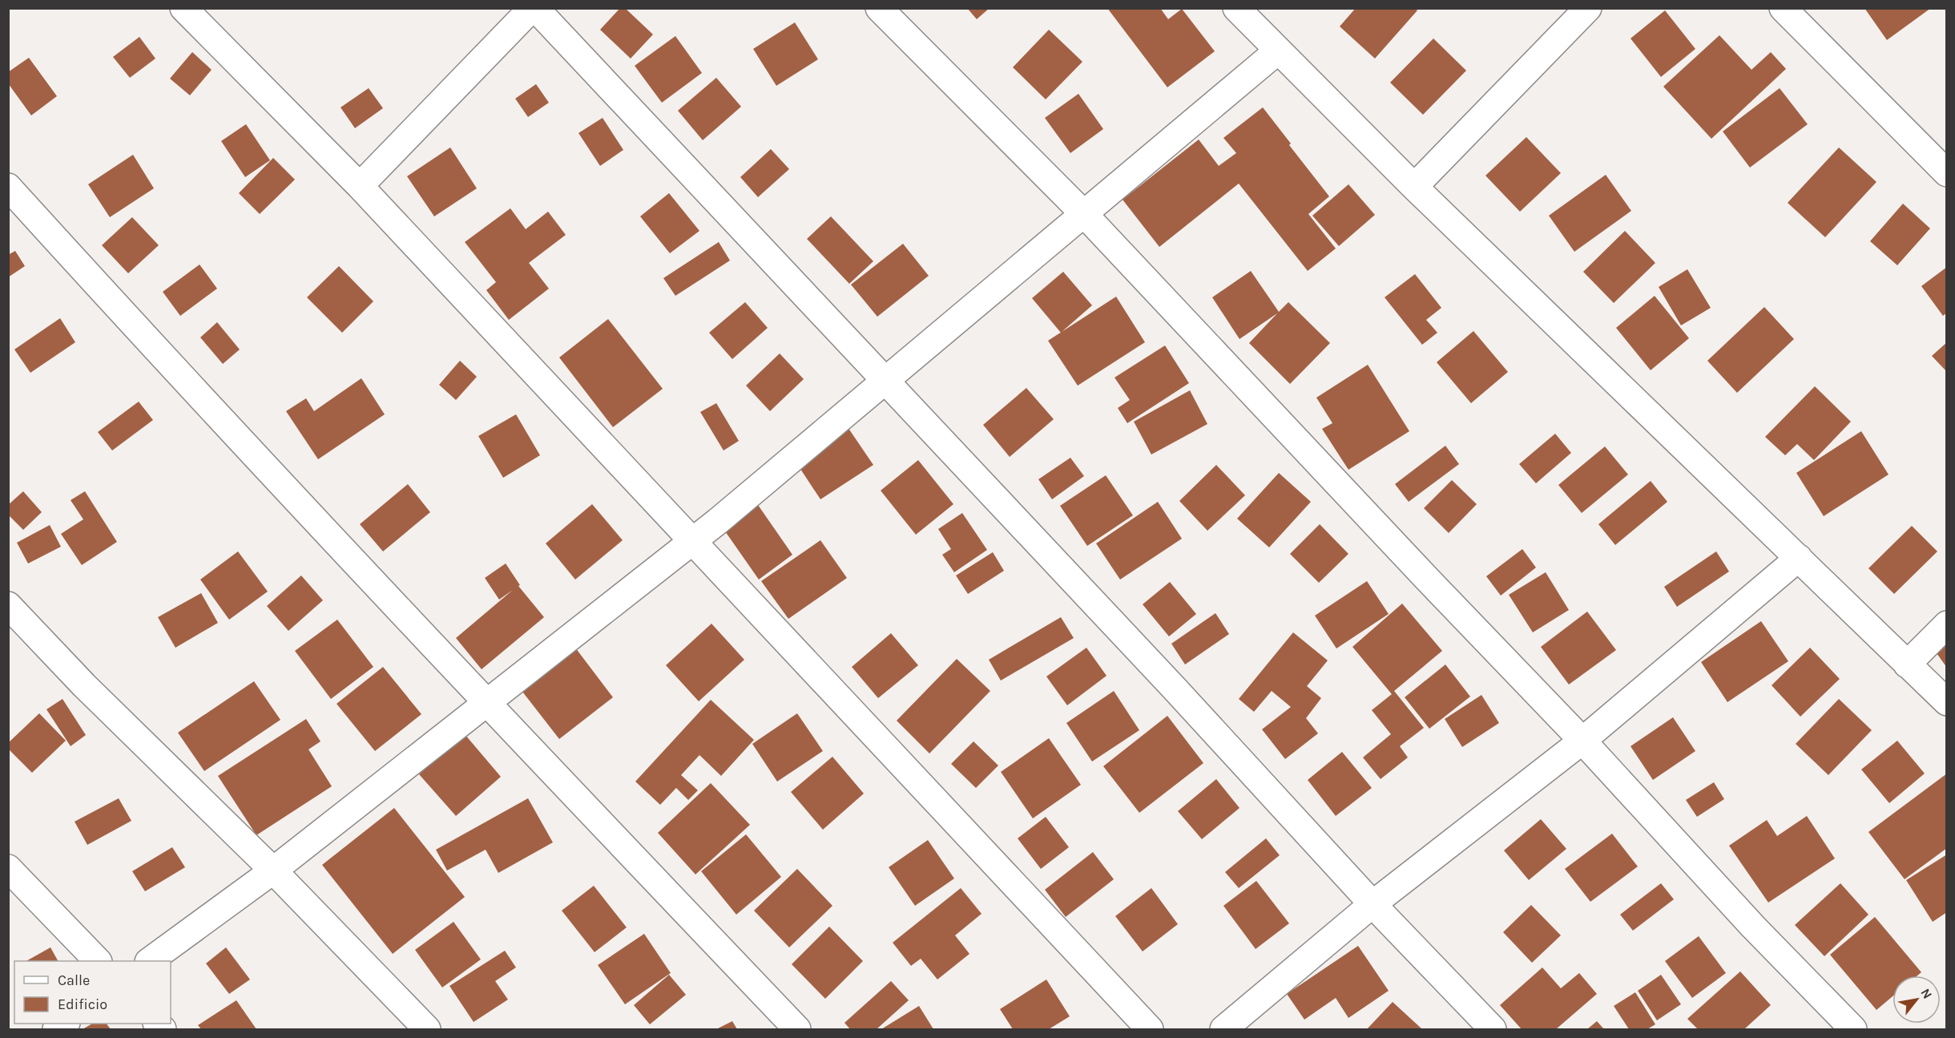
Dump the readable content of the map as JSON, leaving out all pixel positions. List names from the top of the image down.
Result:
{
  "legend": ["Calle", "Edificio"],
  "north": "top right"
}
